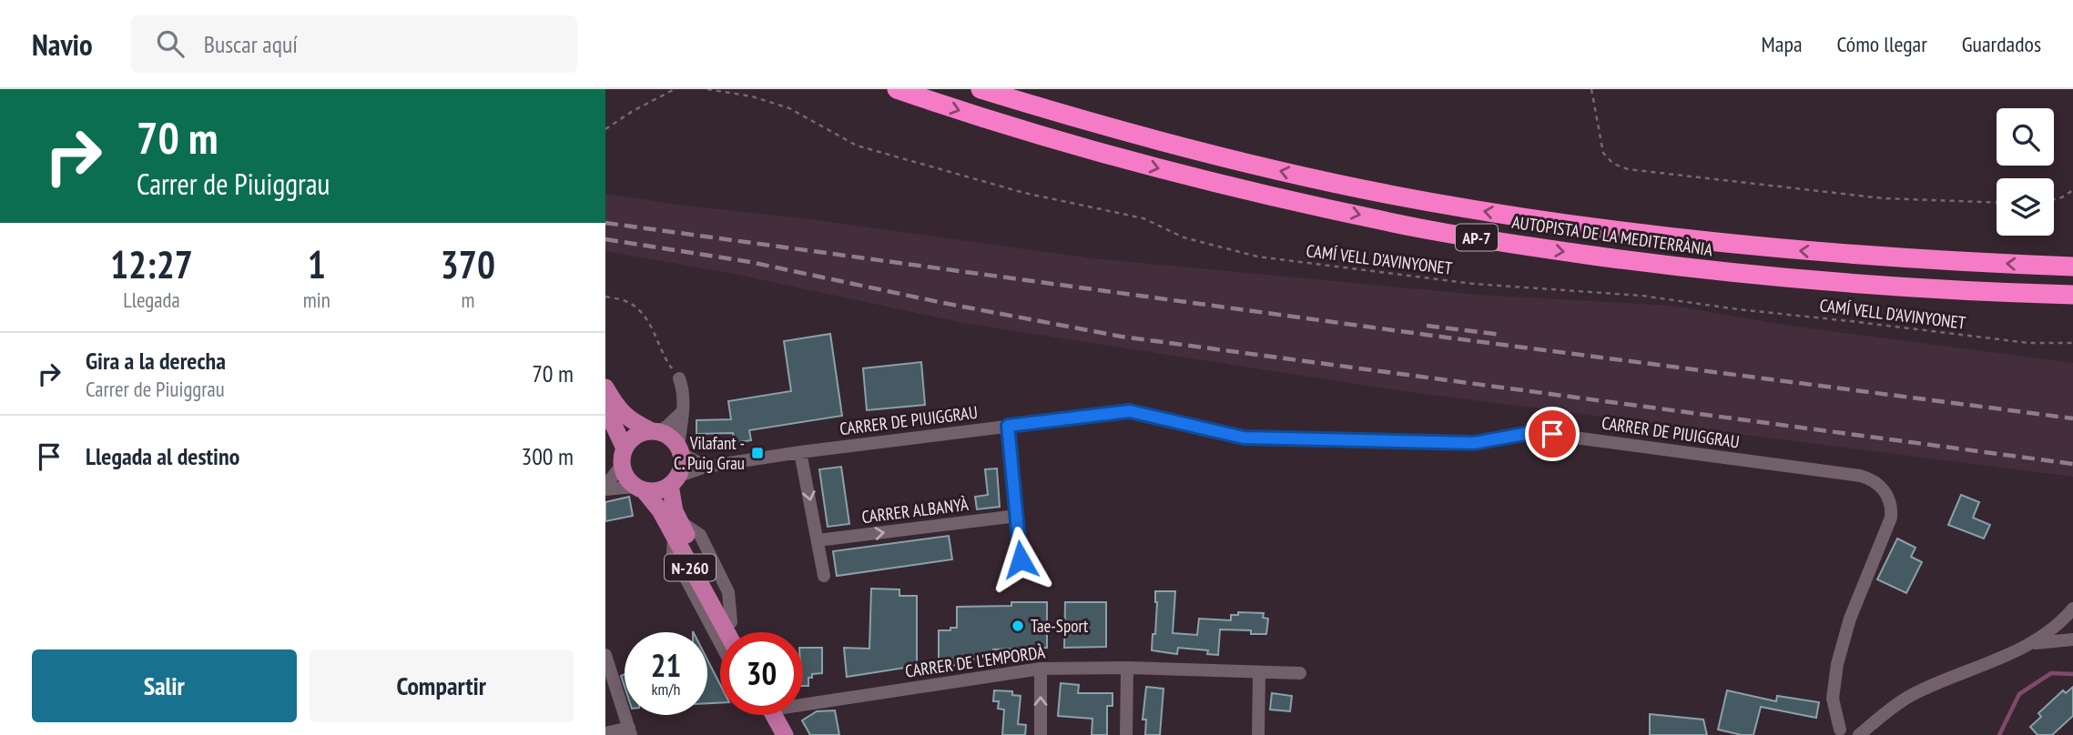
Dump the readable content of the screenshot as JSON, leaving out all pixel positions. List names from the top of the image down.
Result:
{
  "streets": {
    "highway": ["AUTOPISTA DE LA MEDITERRÀNIA", "AP-7"],
    "main road": ["N-260"],
    "street": ["CARRER DE PIUIGGRAU", "CARRER ALBANYÀ", "CARRER DE L'EMPORDÀ"],
    "path": ["CAMÍ VELL D'AVINYONET"]
  },
  "crossings": [
    ["CARRER DE PIUIGGRAU", "N-260"]
  ],
  "one_way": ["CARRER ALBANYÀ"],
  "places": {
    "transit": ["Vilafant - C. Puig Grau"],
    "other": ["Tae-Sport"]
  },
  "page": {
    "header": "Navio",
    "search": "Buscar aquí",
    "nav": ["Mapa", "Cómo llegar", "Guardados"],
    "turn": ["70 m", "Carrer de Piuiggrau"],
    "eta": [
      "12:27",
      "Llegada",
      "1",
      "min",
      "370",
      "m"
    ],
    "list": [
      {
        "name": "Gira a la derecha",
        "note": "Carrer de Piuiggrau",
        "value": "70 m"
      },
      {
        "name": "Llegada al destino",
        "value": "300 m"
      }
    ],
    "speed": "21 km/h",
    "limit": "30",
    "buttons": ["Salir", "Compartir"]
  }
}
